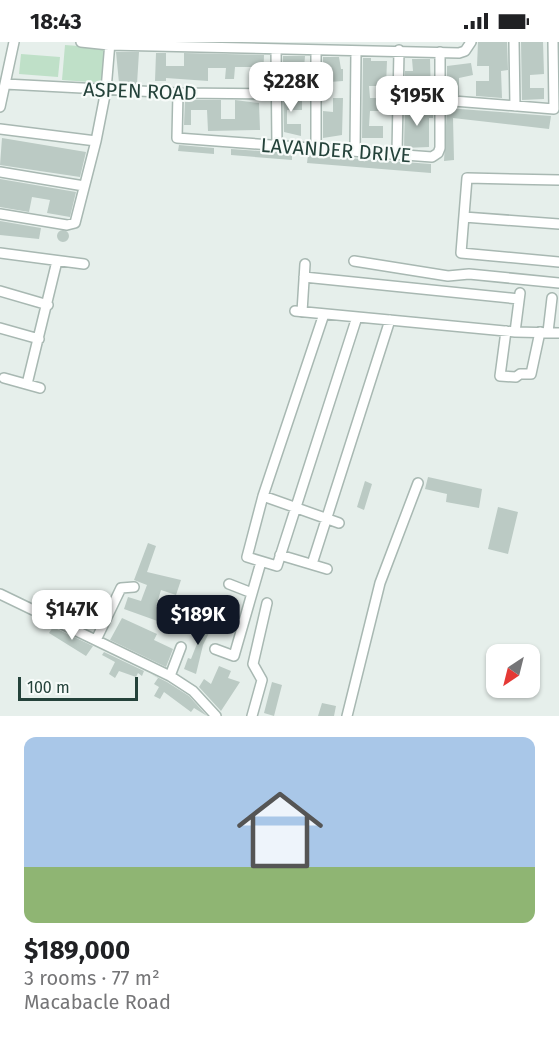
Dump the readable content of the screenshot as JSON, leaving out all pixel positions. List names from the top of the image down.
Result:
{
  "streets": {
    "street": ["ASPEN ROAD", "LAVANDER DRIVE"]
  },
  "crossings": [
    ["ASPEN ROAD", "LAVANDER DRIVE"]
  ],
  "scale_bar": "100 m",
  "north": "bottom left",
  "page": {
    "status": "18:43",
    "price": [
      "$228K",
      "$195K",
      "$147K",
      "$189K"
    ],
    "scale": "100 m",
    "list": [
      {
        "name": "$189,000",
        "note": "3 rooms · 77 m² · Macabacle Road"
      }
    ]
  }
}
